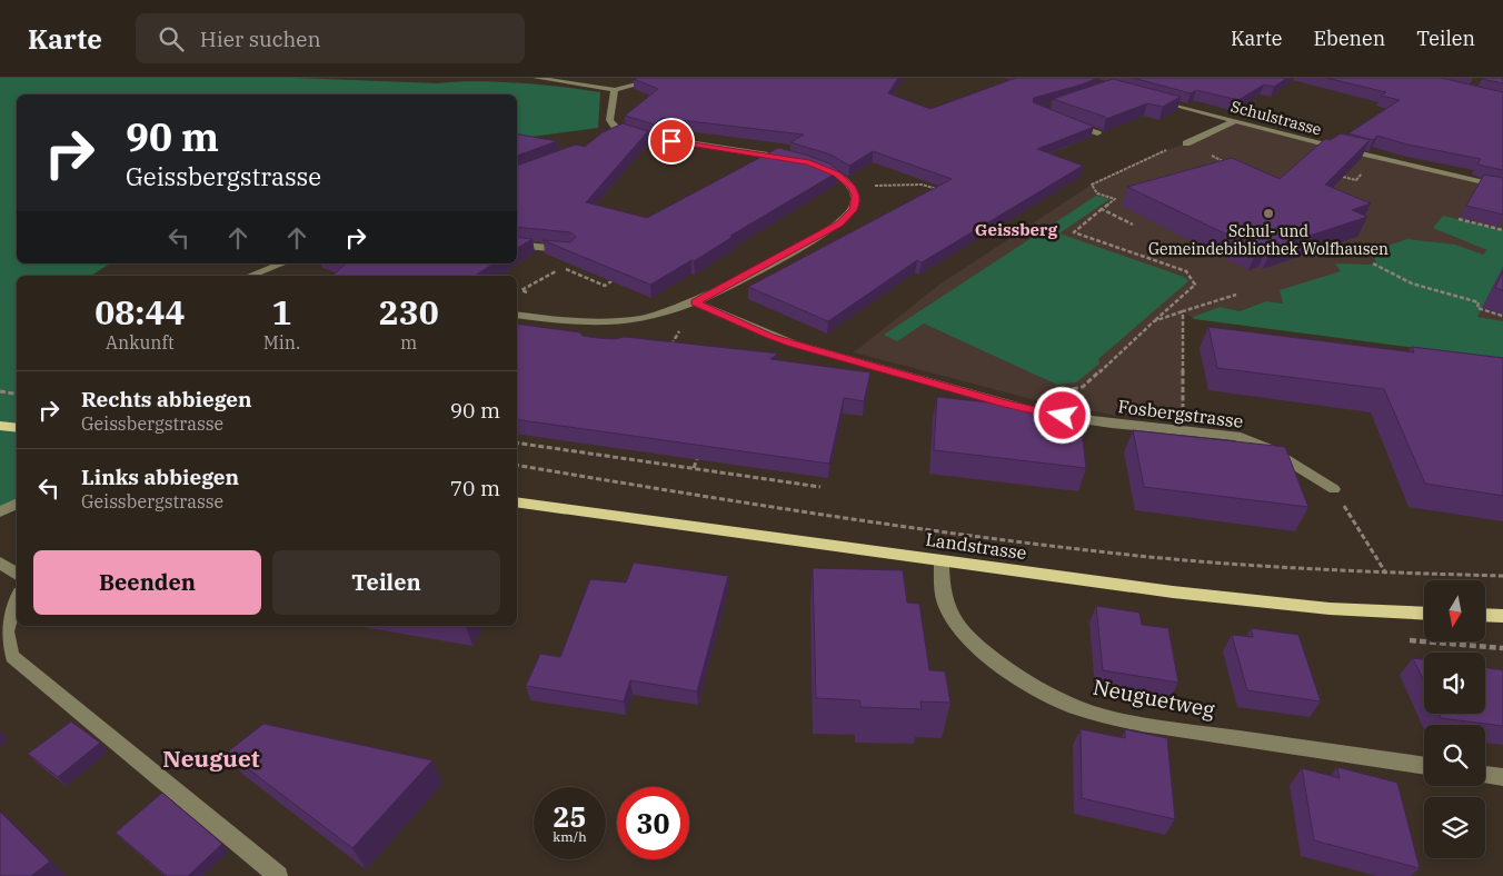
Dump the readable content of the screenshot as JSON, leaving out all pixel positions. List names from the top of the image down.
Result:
{
  "streets": {
    "main road": ["Landstrasse"],
    "street": ["Schulstrasse", "Fosbergstrasse", "Neuguetweg"]
  },
  "crossings": [
    ["Landstrasse", "Neuguetweg"]
  ],
  "districts": ["Geissberg", "Neuguet"],
  "places": ["Schul- und Gemeindebibliothek Wolfhausen"],
  "north": "bottom",
  "page": {
    "header": "Karte",
    "search": "Hier suchen",
    "nav": ["Karte", "Ebenen", "Teilen"],
    "turn": ["90 m", "Geissbergstrasse"],
    "eta": [
      "08:44",
      "Ankunft",
      "1",
      "Min.",
      "230",
      "m"
    ],
    "list": [
      {
        "name": "Rechts abbiegen",
        "note": "Geissbergstrasse",
        "value": "90 m"
      },
      {
        "name": "Links abbiegen",
        "note": "Geissbergstrasse",
        "value": "70 m"
      }
    ],
    "buttons": ["Beenden", "Teilen"],
    "speed": "25 km/h",
    "limit": "30"
  }
}
